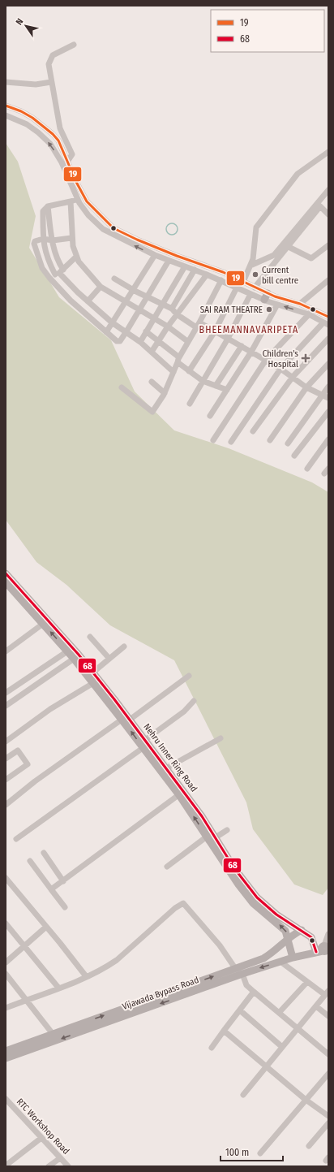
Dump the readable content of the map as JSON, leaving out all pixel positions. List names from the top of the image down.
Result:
{
  "streets": {
    "main road": ["Nehru Inner Ring Road", "Vijawada Bypass Road"],
    "street": ["RTC Workshop Road"]
  },
  "crossings": [
    ["Nehru Inner Ring Road", "Vijawada Bypass Road"]
  ],
  "districts": ["BHEEMANNAVARIPETA"],
  "places": {
    "other": ["Current bill centre", "SAI RAM THEATRE"],
    "health": ["Children's Hospital"]
  },
  "lines": ["transit line 19", "transit line 68"],
  "legend": ["19", "68"],
  "scale_bar": "100 m",
  "north": "top left"
}
